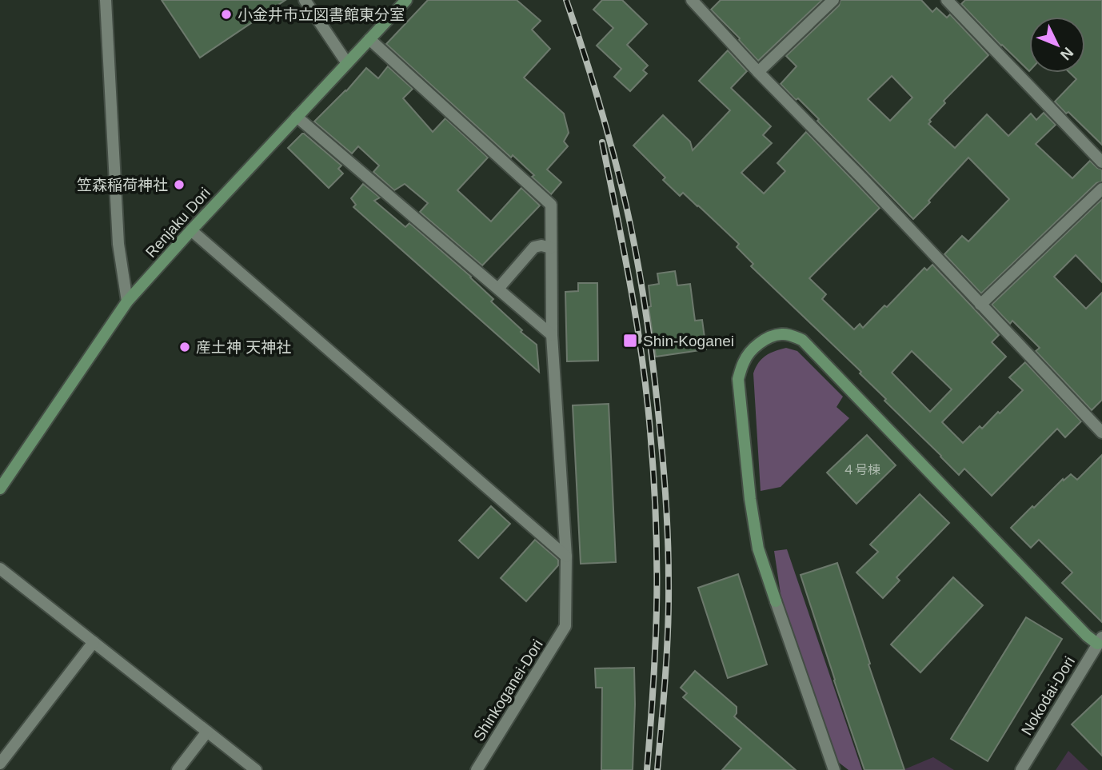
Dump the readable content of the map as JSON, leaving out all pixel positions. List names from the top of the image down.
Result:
{
  "streets": {
    "street": ["Renjaku Dori", "Shinkoganei-Dori", "Nokodai-Dori"]
  },
  "places": {
    "other": ["小金井市立図書館東分室", "笠森稲荷神社", "産土神 天神社"],
    "transit": ["Shin-Koganei"]
  },
  "house_numbers": ["４号棟"],
  "north": "bottom right"
}
